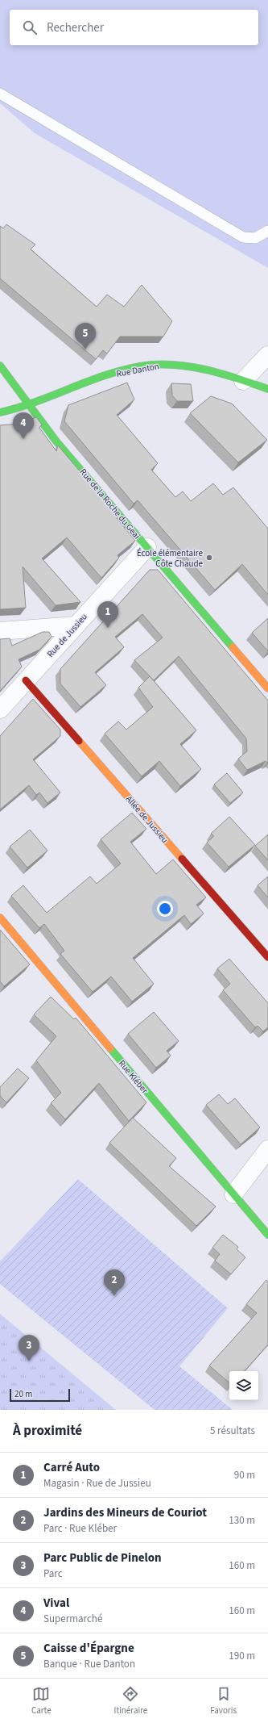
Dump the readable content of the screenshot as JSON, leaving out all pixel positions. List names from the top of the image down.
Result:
{
  "streets": {
    "street": [
      "Rue Danton",
      "Rue de la Roche du Geai",
      "Rue de Jussieu",
      "Allée de Jussieu",
      "Rue Kléber"
    ]
  },
  "crossings": [
    ["Rue Danton", "Rue de la Roche du Geai"],
    ["Rue de la Roche du Geai", "Rue de Jussieu"],
    ["Rue de Jussieu", "Allée de Jussieu"]
  ],
  "places": ["École élémentaire Côte Chaude"],
  "scale_bar": "20 m",
  "page": {
    "search": "Rechercher",
    "pins": [
      "5",
      "4",
      "1",
      "2",
      "3"
    ],
    "scale": "20 m",
    "heading": ["À proximité", "5 résultats"],
    "list": [
      {
        "mark": "1",
        "name": "Carré Auto",
        "note": "Magasin · Rue de Jussieu",
        "value": "90 m"
      },
      {
        "mark": "2",
        "name": "Jardins des Mineurs de Couriot",
        "note": "Parc · Rue Kléber",
        "value": "130 m"
      },
      {
        "mark": "3",
        "name": "Parc Public de Pinelon",
        "note": "Parc",
        "value": "160 m"
      },
      {
        "mark": "4",
        "name": "Vival",
        "note": "Supermarché",
        "value": "160 m"
      },
      {
        "mark": "5",
        "name": "Caisse d'Épargne",
        "note": "Banque · Rue Danton",
        "value": "190 m"
      }
    ],
    "nav": ["Carte", "Itinéraire", "Favoris"]
  }
}
